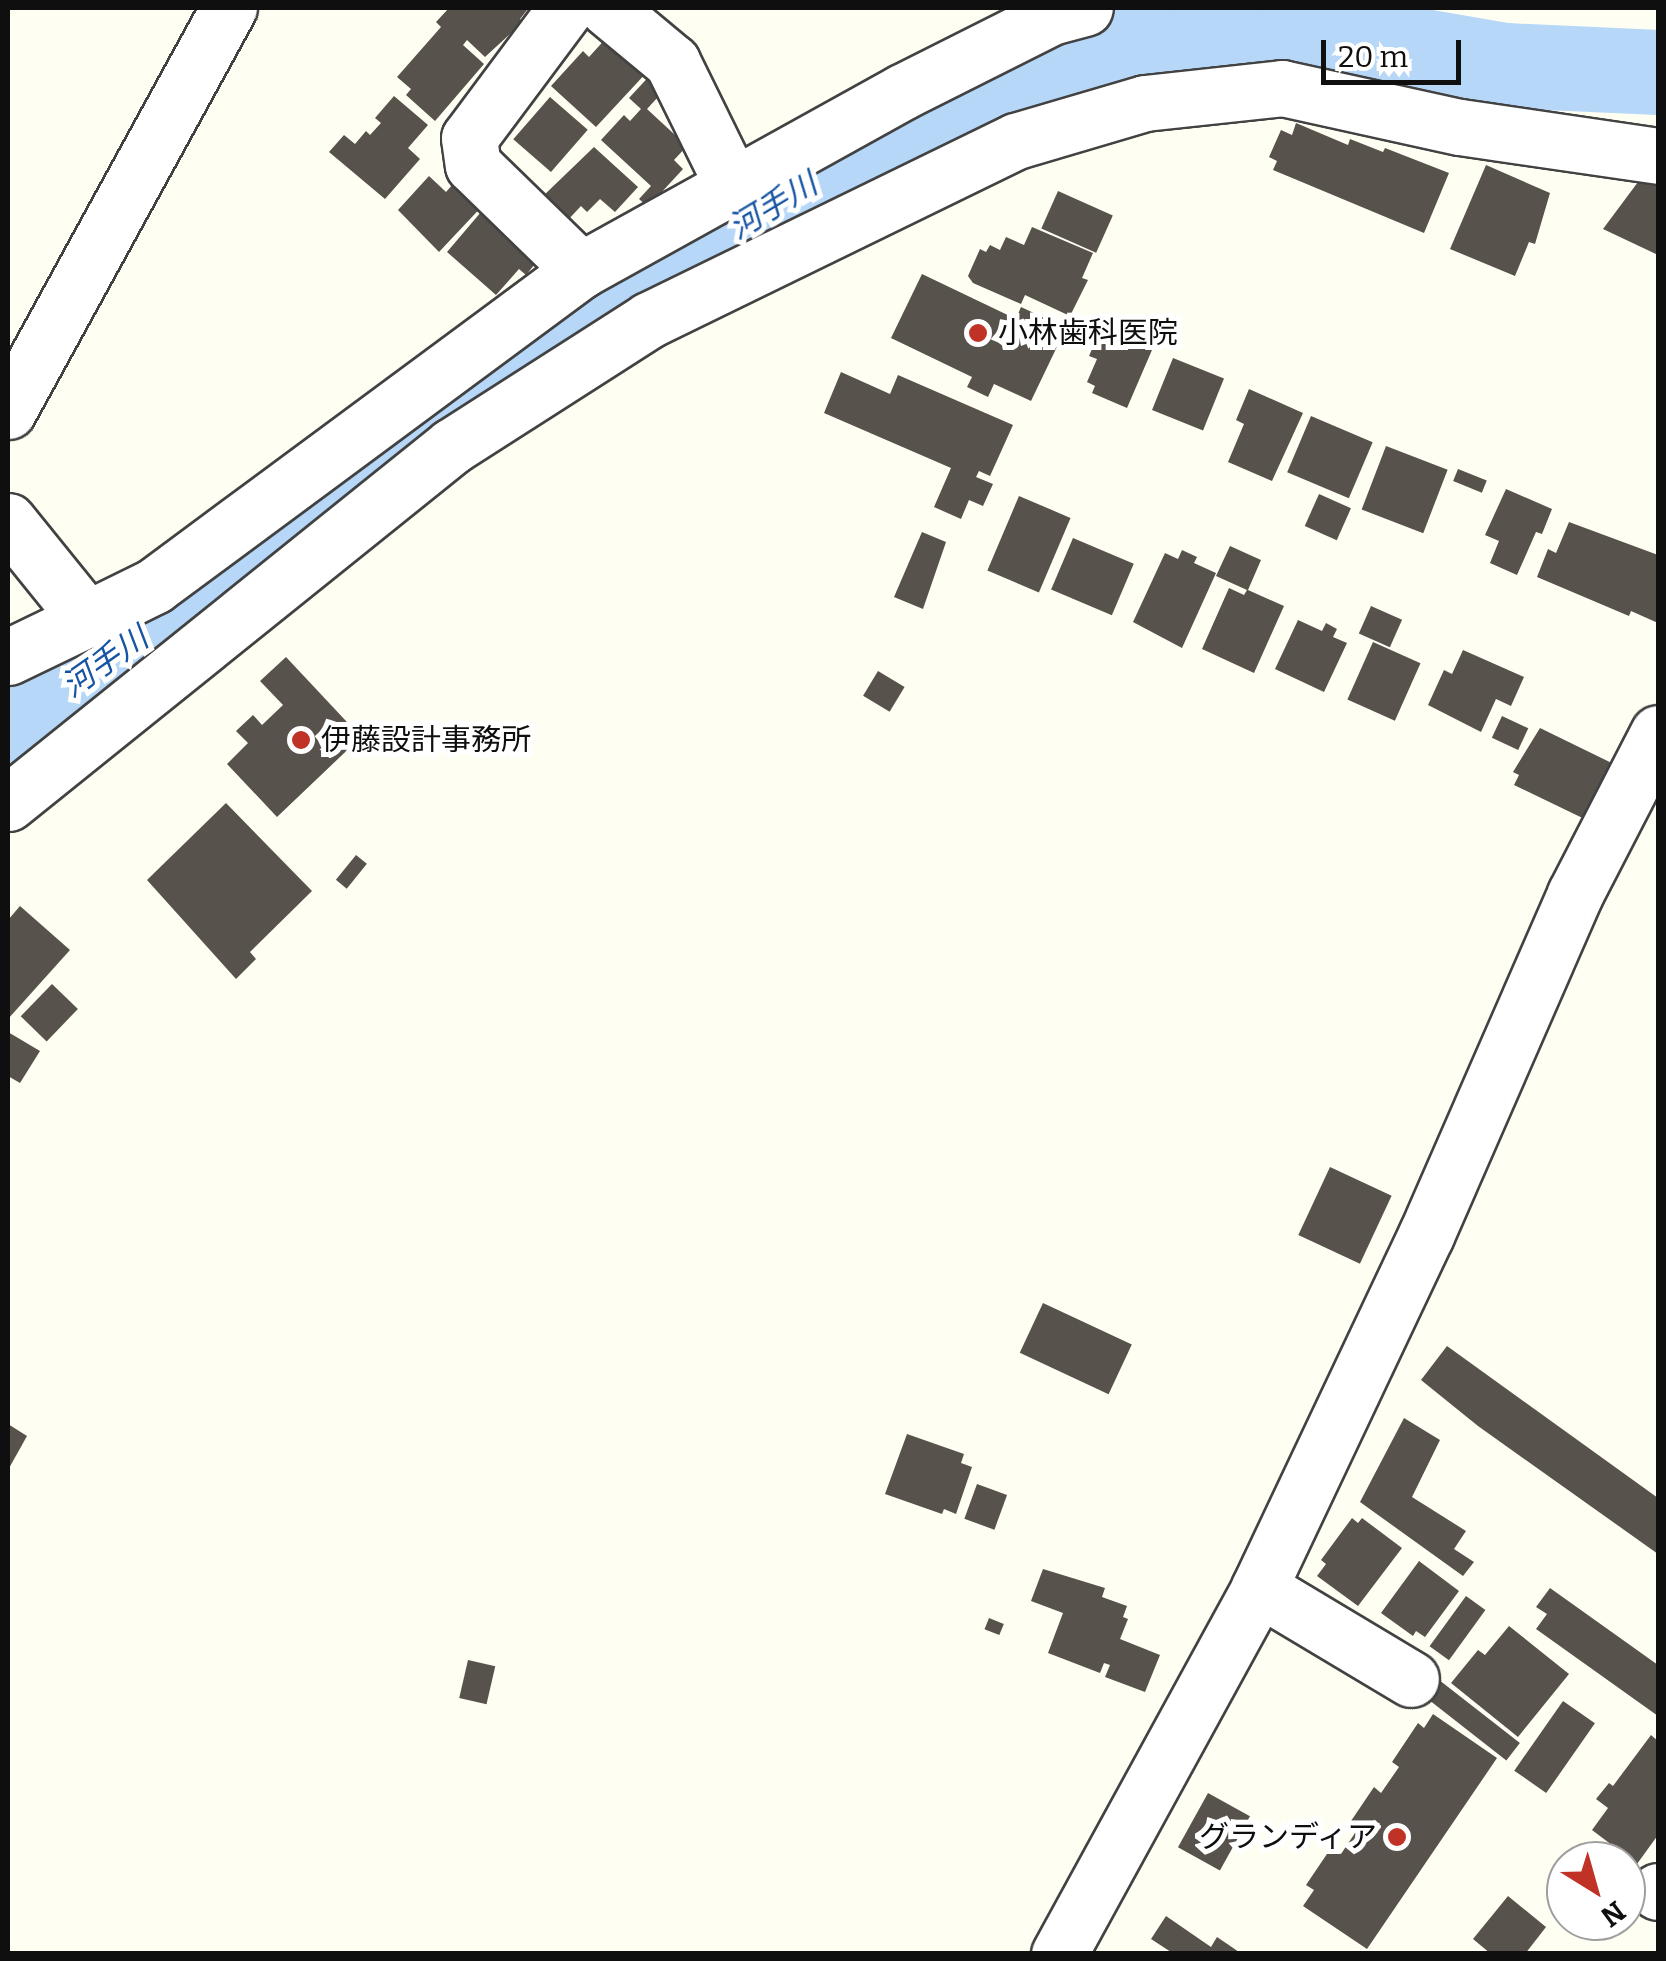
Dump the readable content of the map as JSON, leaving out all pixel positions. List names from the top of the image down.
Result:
{
  "water": ["河手川"],
  "places": ["小林歯科医院", "伊藤設計事務所", "グランディア"],
  "scale_bar": "20 m",
  "north": "bottom right"
}
